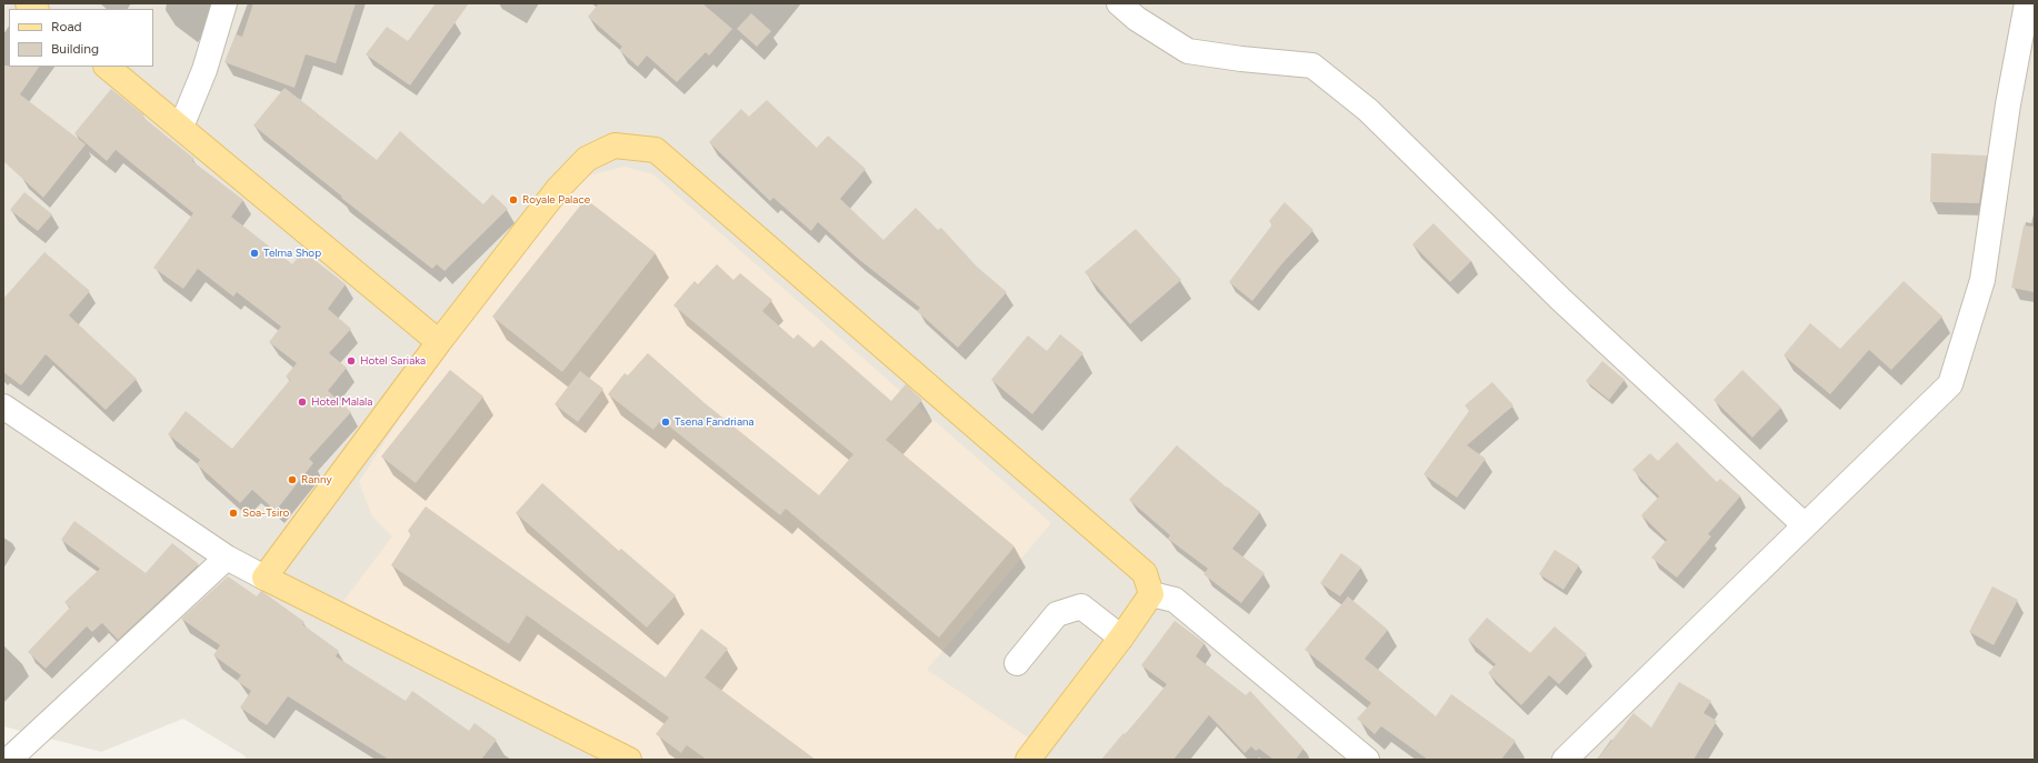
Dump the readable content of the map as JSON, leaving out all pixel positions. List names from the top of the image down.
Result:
{
  "places": [
    "Royale Palace",
    "Telma Shop",
    "Hotel Sariaka",
    "Hotel Malala",
    "Tsena Fandriana",
    "Ranny",
    "Soa-Tsiro"
  ],
  "legend": ["Road", "Building"]
}
